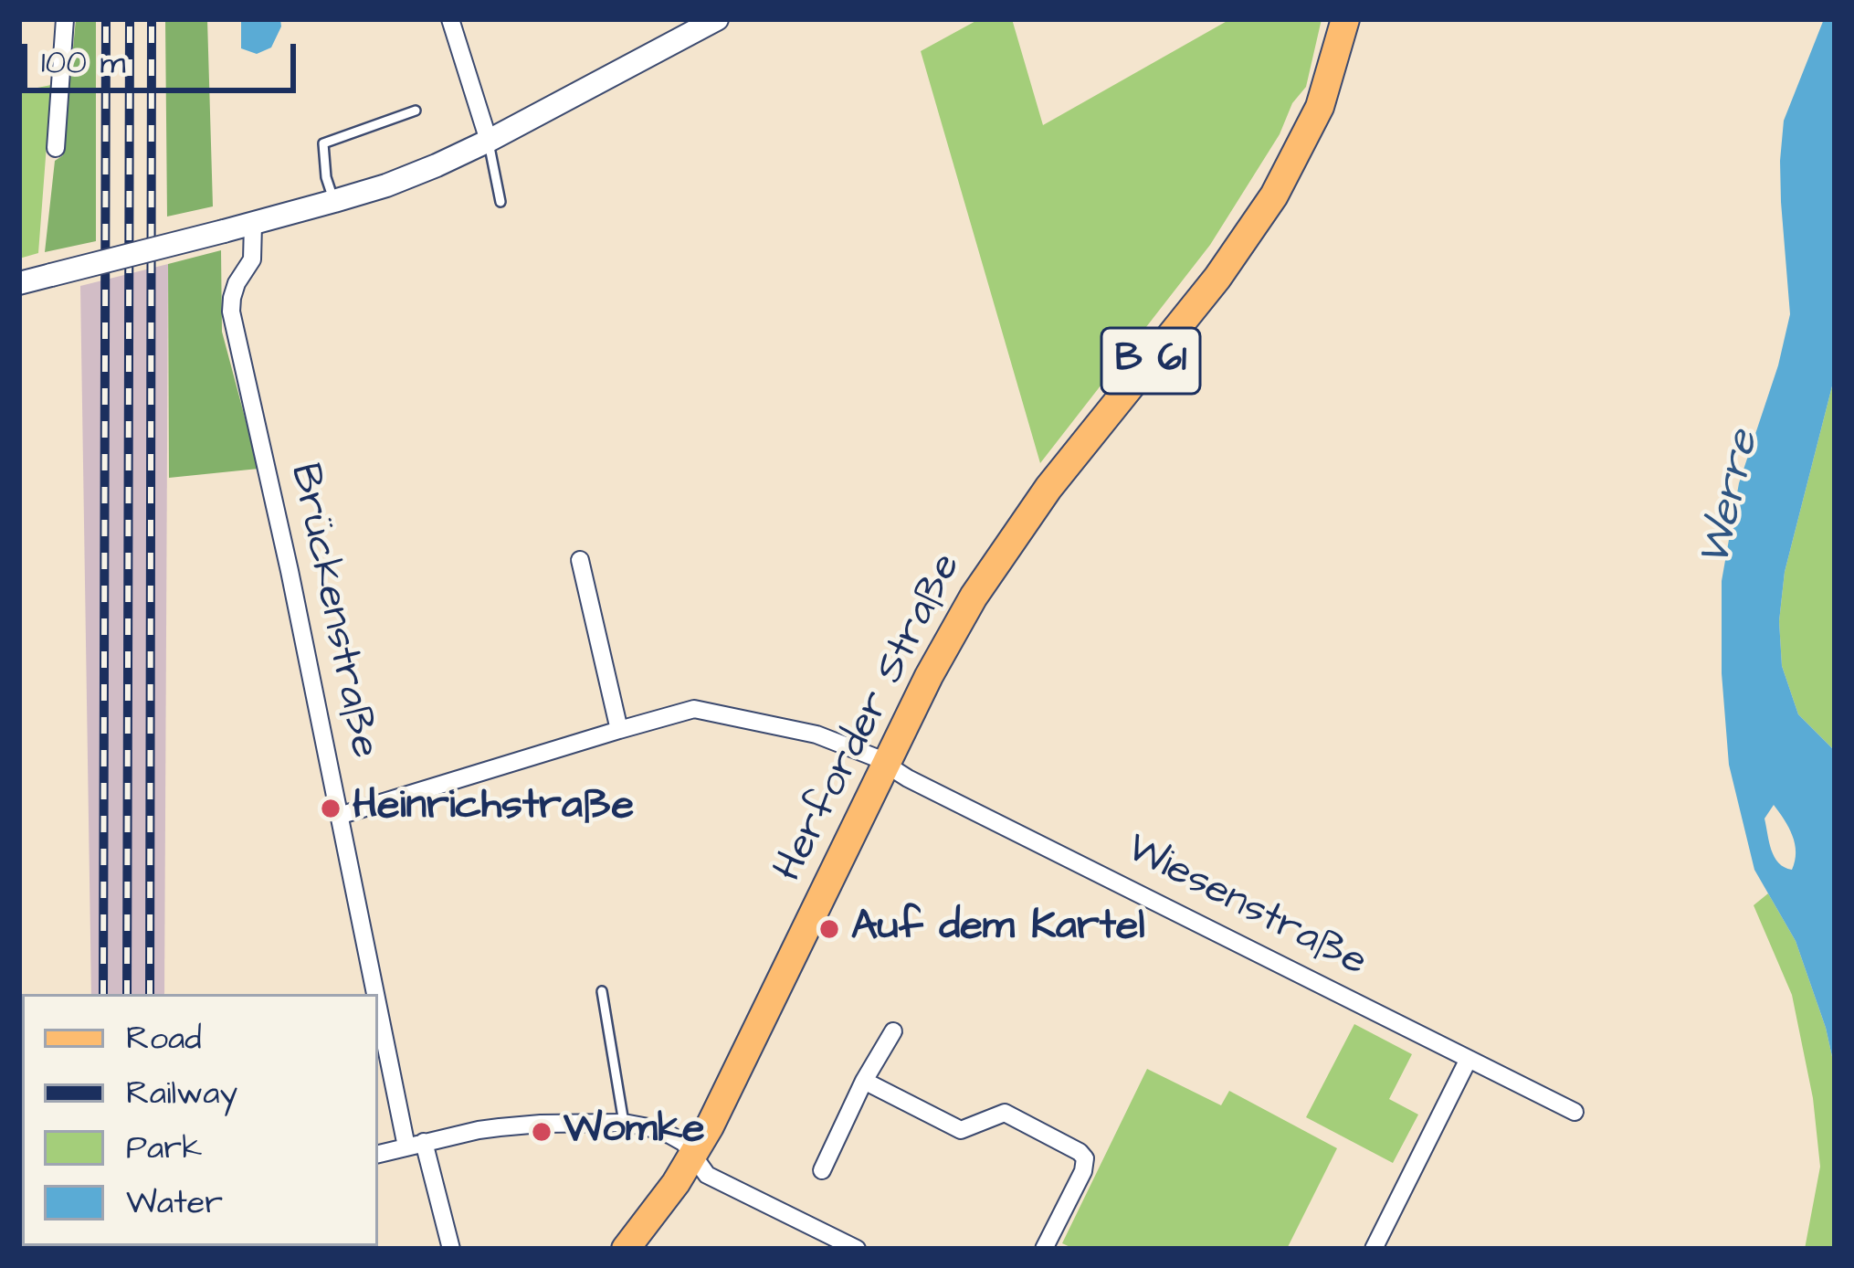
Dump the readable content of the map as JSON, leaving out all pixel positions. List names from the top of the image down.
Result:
{
  "streets": {
    "main road": ["B 61", "Herforder Straße"],
    "street": ["Brückenstraße", "Wiesenstraße"]
  },
  "crossings": [
    ["Herforder Straße", "Wiesenstraße"]
  ],
  "water": ["Werre"],
  "places": ["Heinrichstraße", "Auf dem Kartel", "Womke"],
  "legend": [
    "Road",
    "Railway",
    "Park",
    "Water"
  ],
  "scale_bar": "100 m"
}
